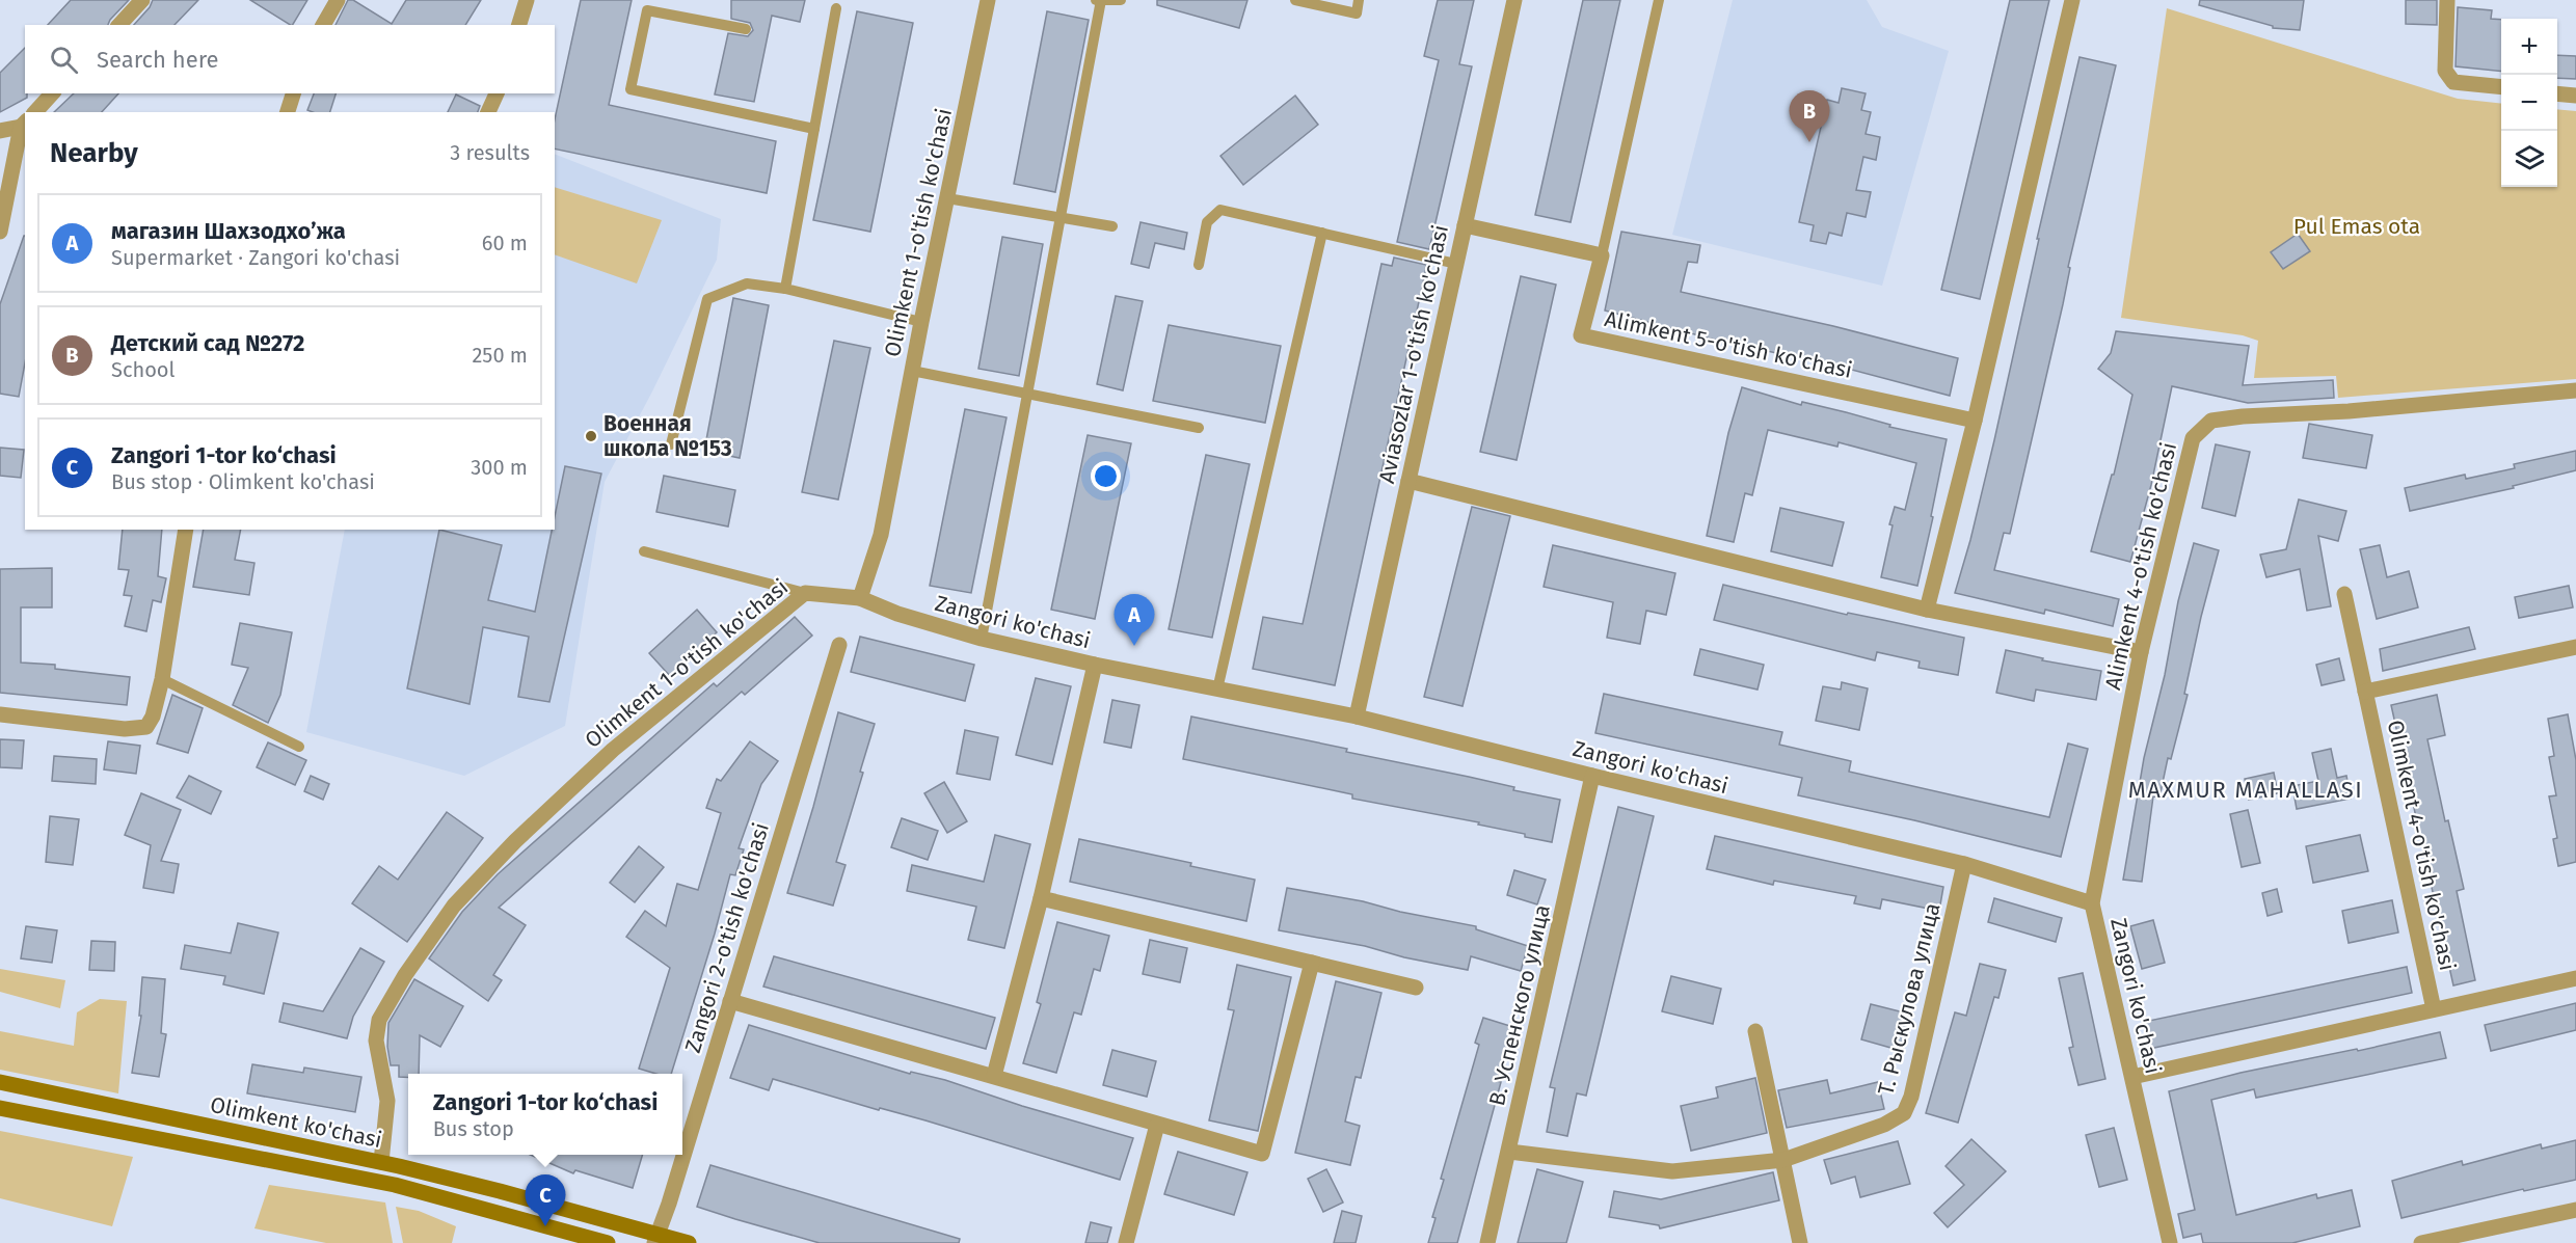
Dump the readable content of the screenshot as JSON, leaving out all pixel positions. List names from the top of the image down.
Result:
{
  "streets": {
    "main road": ["Olimkent ko'chasi"],
    "street": [
      "Olimkent 1-o'tish ko'chasi",
      "Alimkent 5-o'tish ko'chasi",
      "Aviasozlar 1-o'tish ko'chasi",
      "Alimkent 4-o'tish ko'chasi",
      "Zangori ko'chasi",
      "Olimkent 4-o'tish ko'chasi",
      "Zangori 2-o'tish ko'chasi",
      "Т. Рыскулова улица",
      "В. Успенского улица"
    ]
  },
  "crossings": [
    ["Olimkent 1-o'tish ko'chasi", "Zangori ko'chasi"],
    ["Olimkent 1-o'tish ko'chasi", "Olimkent ko'chasi"],
    ["Aviasozlar 1-o'tish ko'chasi", "Zangori ko'chasi"],
    ["Alimkent 4-o'tish ko'chasi", "Zangori ko'chasi"],
    ["Zangori ko'chasi", "Т. Рыскулова улица"],
    ["Zangori ko'chasi", "В. Успенского улица"],
    ["Zangori 2-o'tish ko'chasi", "Olimkent ko'chasi"],
    ["Т. Рыскулова улица", "В. Успенского улица"]
  ],
  "districts": ["MAXMUR MAHALLASI"],
  "parks": ["Pul Emas ota"],
  "places": ["Военная школа №153"],
  "page": {
    "map_buttons": ["+", "−"],
    "search": "Search here",
    "pins": ["B", "A", "C"],
    "heading": ["Nearby", "3 results"],
    "list": [
      {
        "mark": "A",
        "name": "магазин Шахзодхо’жа",
        "note": "Supermarket · Zangori ko'chasi",
        "value": "60 m"
      },
      {
        "mark": "B",
        "name": "Детский сад №272",
        "note": "School",
        "value": "250 m"
      },
      {
        "mark": "C",
        "name": "Zangori 1-tor ko‘chasi",
        "note": "Bus stop · Olimkent ko'chasi",
        "value": "300 m"
      }
    ],
    "popup": ["Zangori 1-tor ko‘chasi", "Bus stop"]
  }
}
